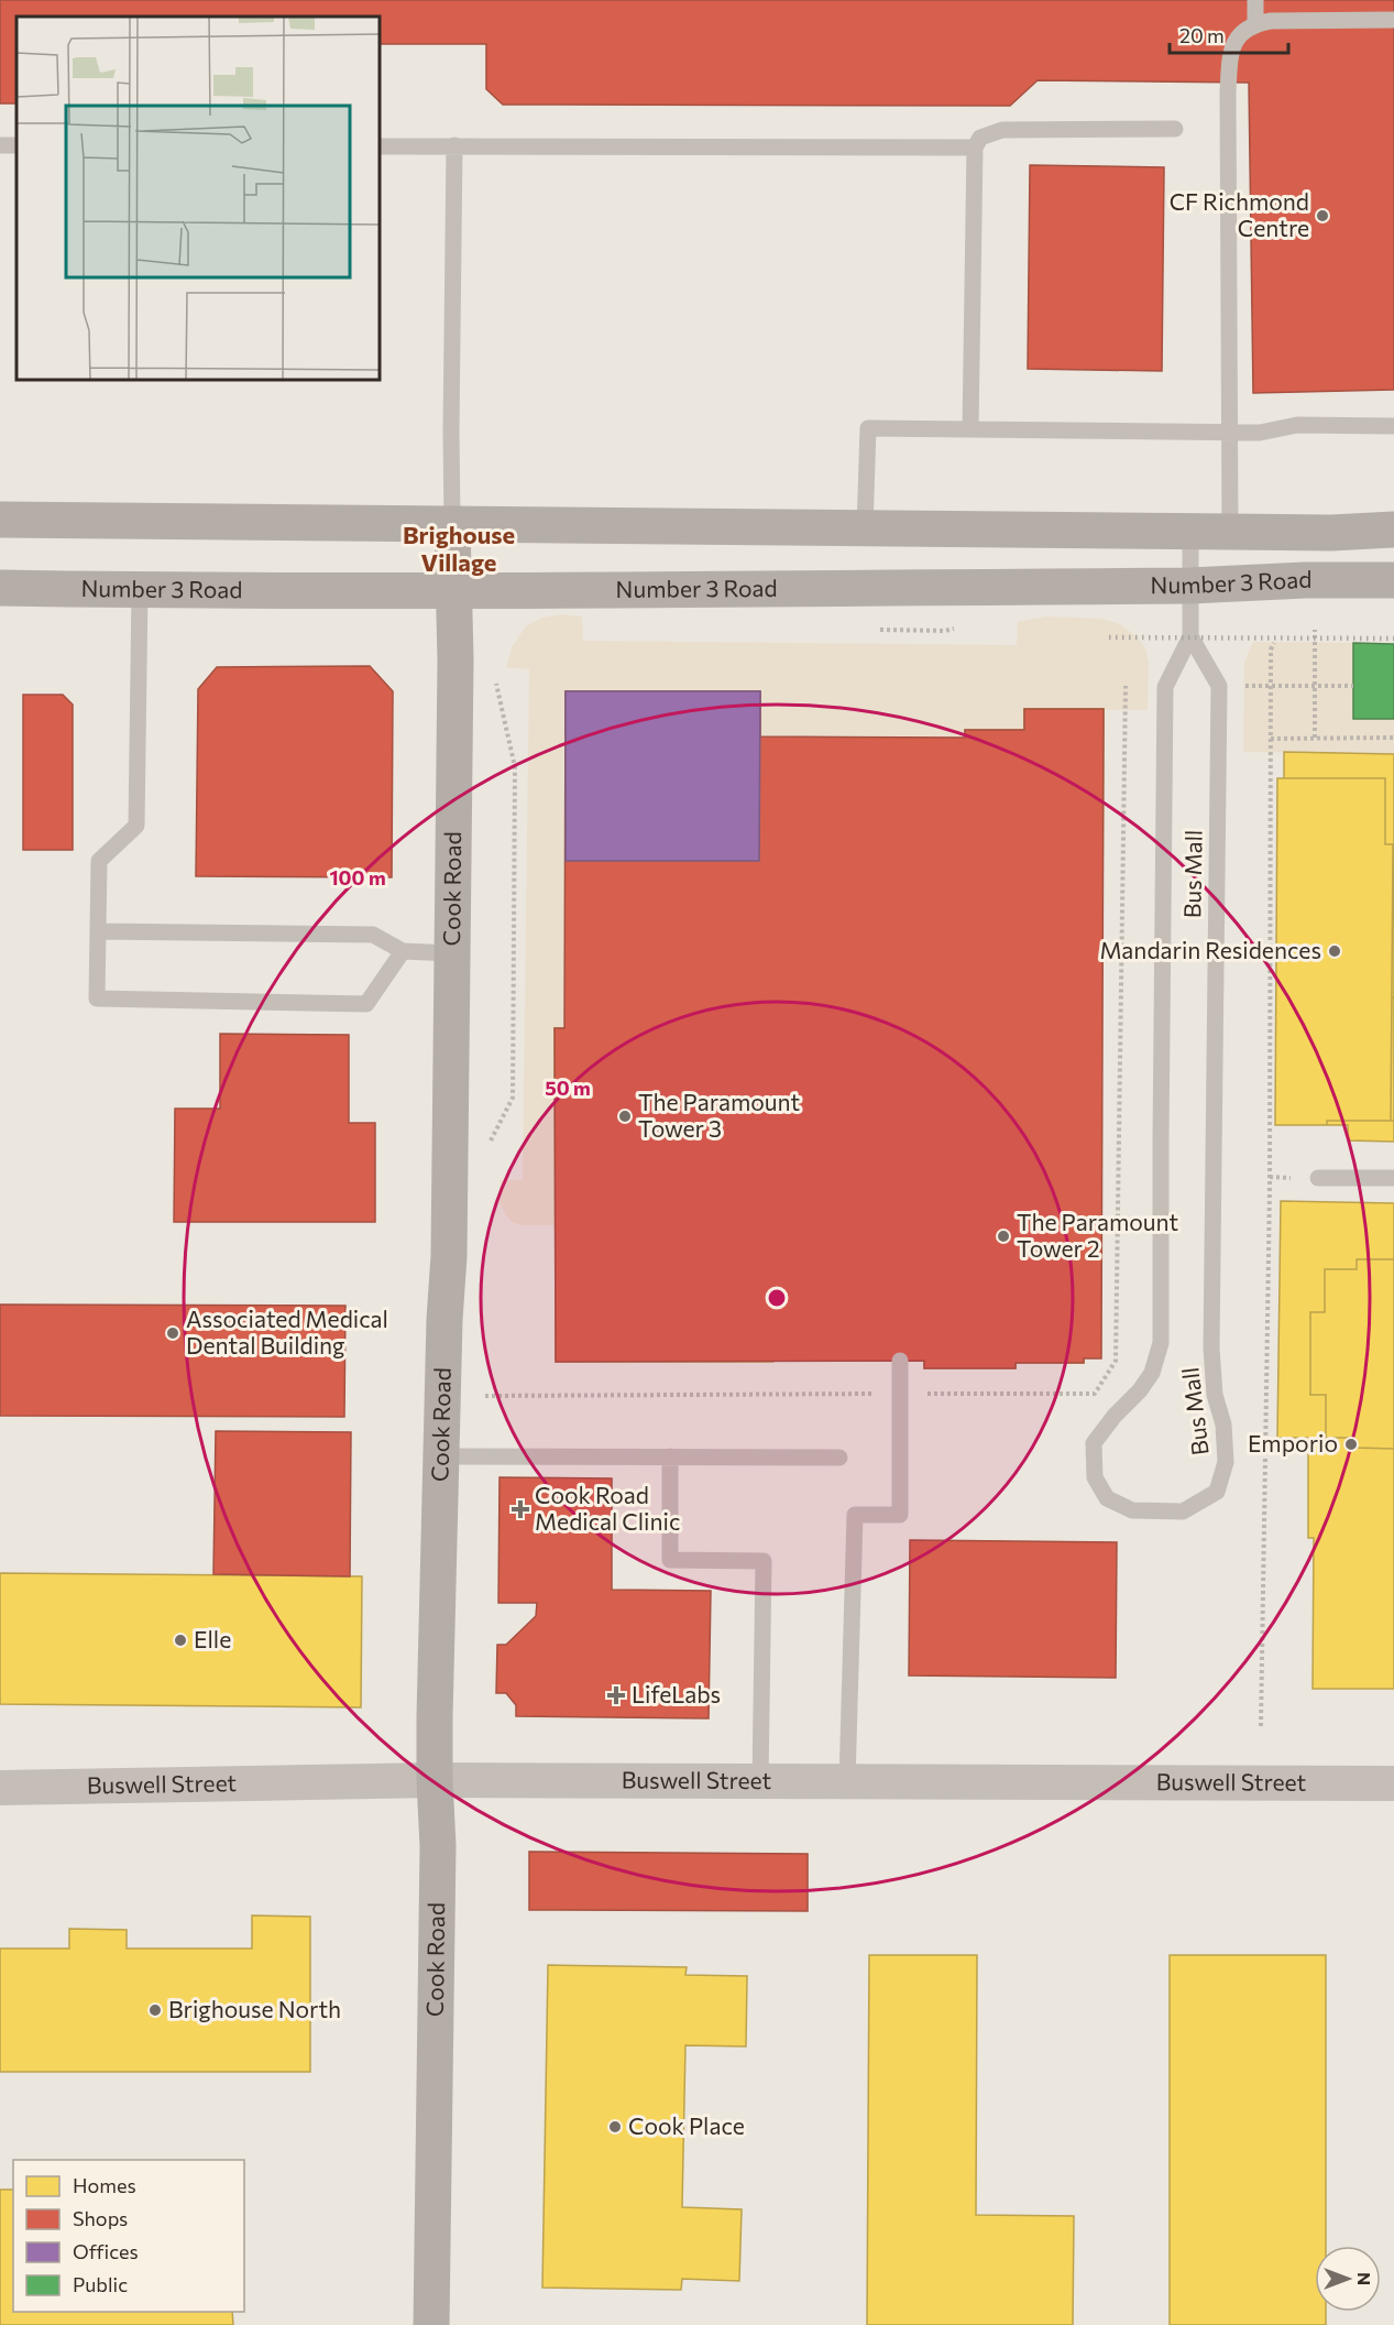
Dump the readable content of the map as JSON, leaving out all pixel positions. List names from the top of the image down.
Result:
{
  "streets": {
    "main road": ["Number 3 Road", "Cook Road"],
    "street": ["Buswell Street"],
    "lane": ["Bus Mall"]
  },
  "crossings": [
    ["Number 3 Road", "Bus Mall"],
    ["Number 3 Road", "Cook Road"],
    ["Cook Road", "Buswell Street"]
  ],
  "districts": ["Brighouse Village"],
  "places": {
    "other": [
      "CF Richmond Centre",
      "Mandarin Residences",
      "The Paramount Tower 3",
      "The Paramount Tower 2",
      "Associated Medical Dental Building",
      "Emporio",
      "Elle",
      "Brighouse North",
      "Cook Place"
    ],
    "health": ["Cook Road Medical Clinic", "LifeLabs"]
  },
  "legend": [
    "Homes",
    "Shops",
    "Offices",
    "Public"
  ],
  "scale_bar": "20 m",
  "north": "right",
  "rings": ["100 m", "50 m"]
}
